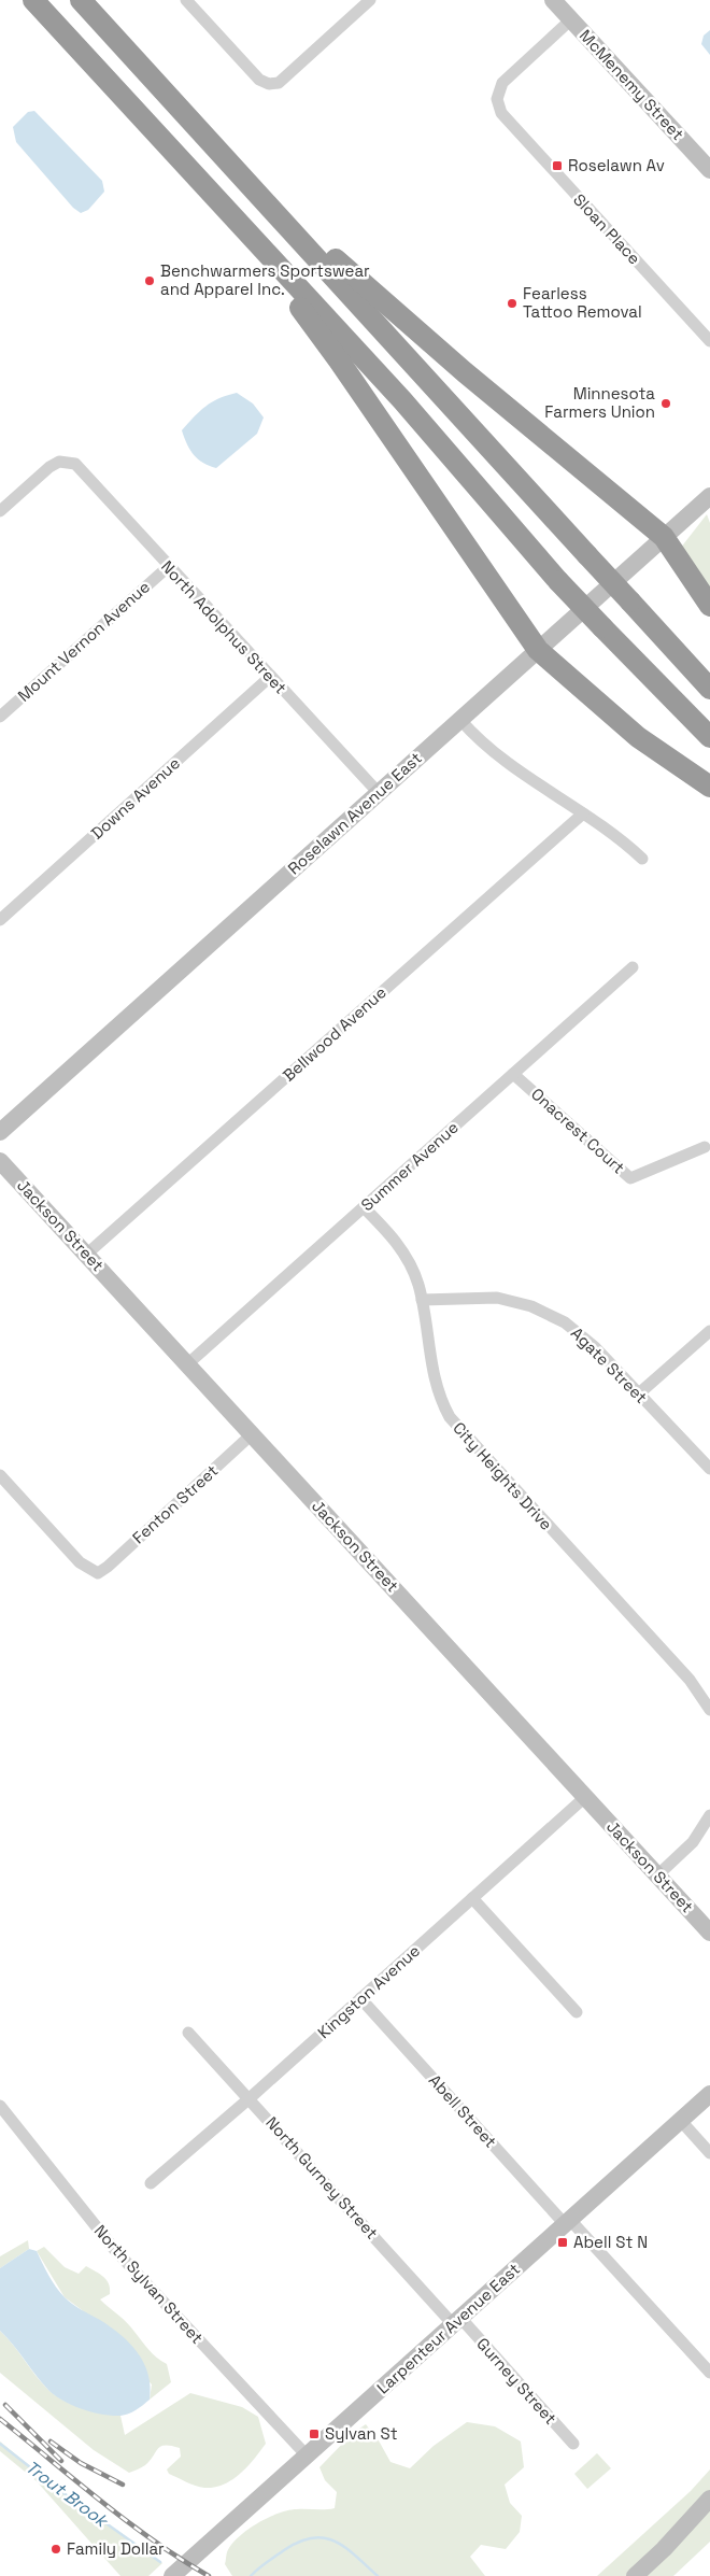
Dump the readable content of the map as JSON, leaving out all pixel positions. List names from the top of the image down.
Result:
{
  "streets": {
    "street": [
      "McMenemy Street",
      "Sloan Place",
      "North Adolphus Street",
      "Mount Vernon Avenue",
      "Downs Avenue",
      "Roselawn Avenue East",
      "Bellwood Avenue",
      "Onacrest Court",
      "Summer Avenue",
      "Jackson Street",
      "Agate Street",
      "City Heights Drive",
      "Fenton Street",
      "Kingston Avenue",
      "Abell Street",
      "North Gurney Street",
      "North Sylvan Street",
      "Larpenteur Avenue East",
      "Gurney Street"
    ]
  },
  "crossings": [
    ["McMenemy Street", "Sloan Place"],
    ["North Adolphus Street", "Mount Vernon Avenue"],
    ["North Adolphus Street", "Downs Avenue"],
    ["North Adolphus Street", "Roselawn Avenue East"],
    ["Bellwood Avenue", "Jackson Street"],
    ["Onacrest Court", "Summer Avenue"],
    ["Summer Avenue", "Jackson Street"],
    ["Summer Avenue", "City Heights Drive"],
    ["Jackson Street", "Fenton Street"],
    ["Jackson Street", "Kingston Avenue"],
    ["Agate Street", "City Heights Drive"],
    ["Kingston Avenue", "Abell Street"],
    ["Kingston Avenue", "North Gurney Street"],
    ["Abell Street", "Larpenteur Avenue East"],
    ["North Gurney Street", "Larpenteur Avenue East"],
    ["North Gurney Street", "Gurney Street"],
    ["North Sylvan Street", "Larpenteur Avenue East"],
    ["Larpenteur Avenue East", "Gurney Street"]
  ],
  "water": ["Trout Brook"],
  "places": {
    "transit": ["Roselawn Av", "Abell St N", "Sylvan St"],
    "other": [
      "Benchwarmers Sportswear and Apparel Inc.",
      "Fearless Tattoo Removal",
      "Minnesota Farmers Union",
      "Family Dollar"
    ]
  }
}
